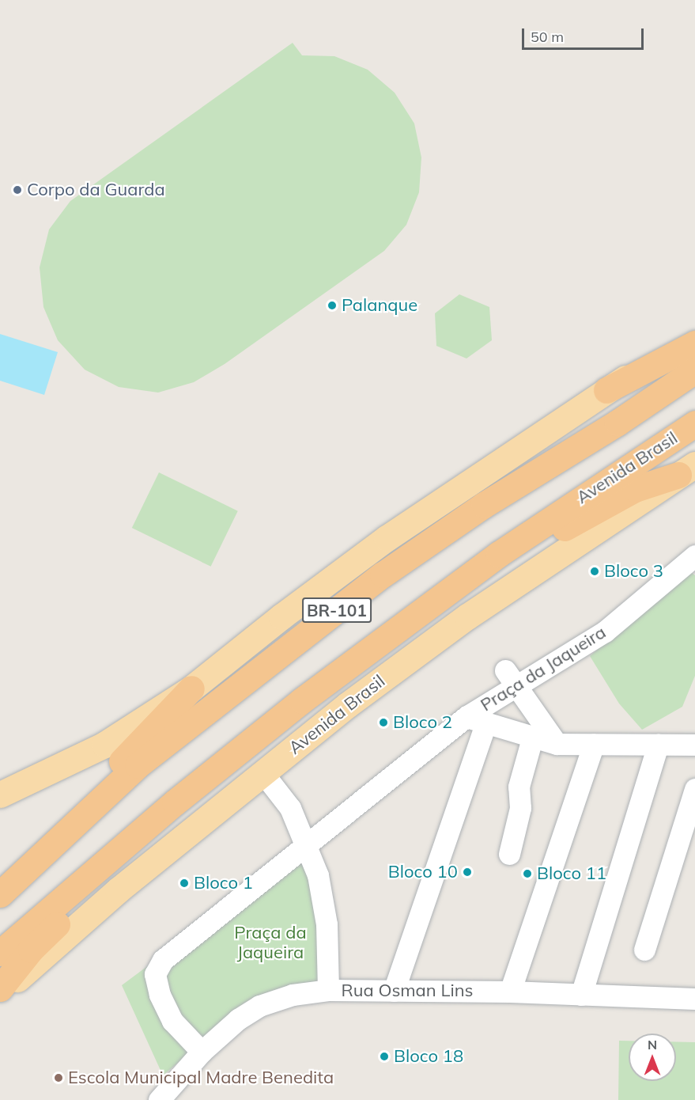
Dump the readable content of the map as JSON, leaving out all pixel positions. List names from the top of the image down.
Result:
{
  "streets": {
    "highway": ["Avenida Brasil", "BR-101"],
    "street": ["Praça da Jaqueira", "Rua Osman Lins"]
  },
  "crossings": [
    ["Praça da Jaqueira", "Rua Osman Lins"]
  ],
  "parks": ["Praça da Jaqueira"],
  "places": [
    "Corpo da Guarda",
    "Palanque",
    "Bloco 3",
    "Bloco 2",
    "Bloco 10",
    "Bloco 11",
    "Bloco 1",
    "Bloco 18",
    "Escola Municipal Madre Benedita"
  ],
  "scale_bar": "50 m",
  "north": "top"
}
